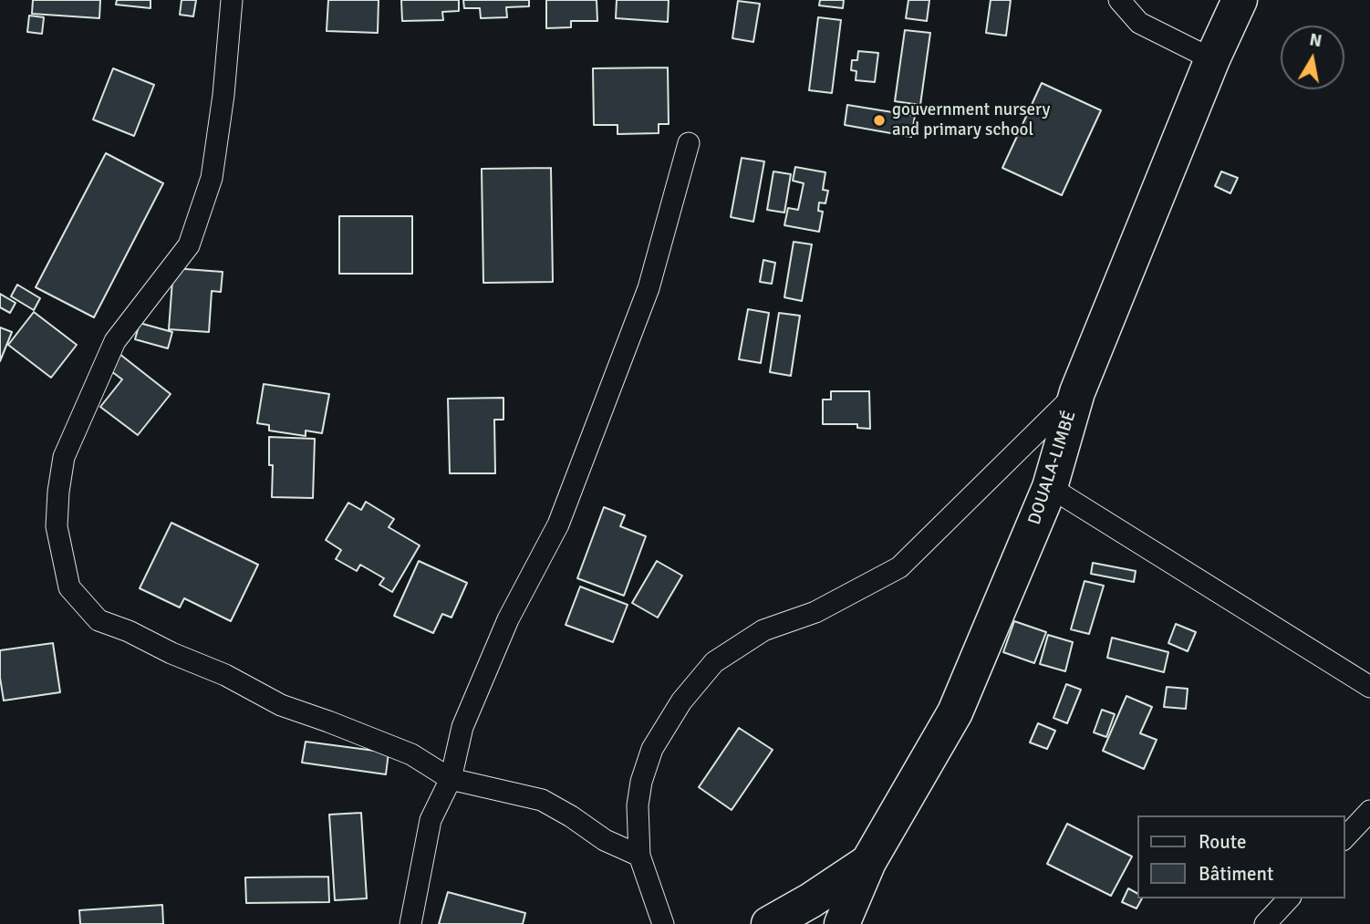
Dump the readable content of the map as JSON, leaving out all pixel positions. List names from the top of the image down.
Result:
{
  "streets": {
    "highway": ["DOUALA-LIMBÉ"]
  },
  "places": ["gouvernment nursery and primary school"],
  "legend": ["Route", "Bâtiment"],
  "north": "top"
}
